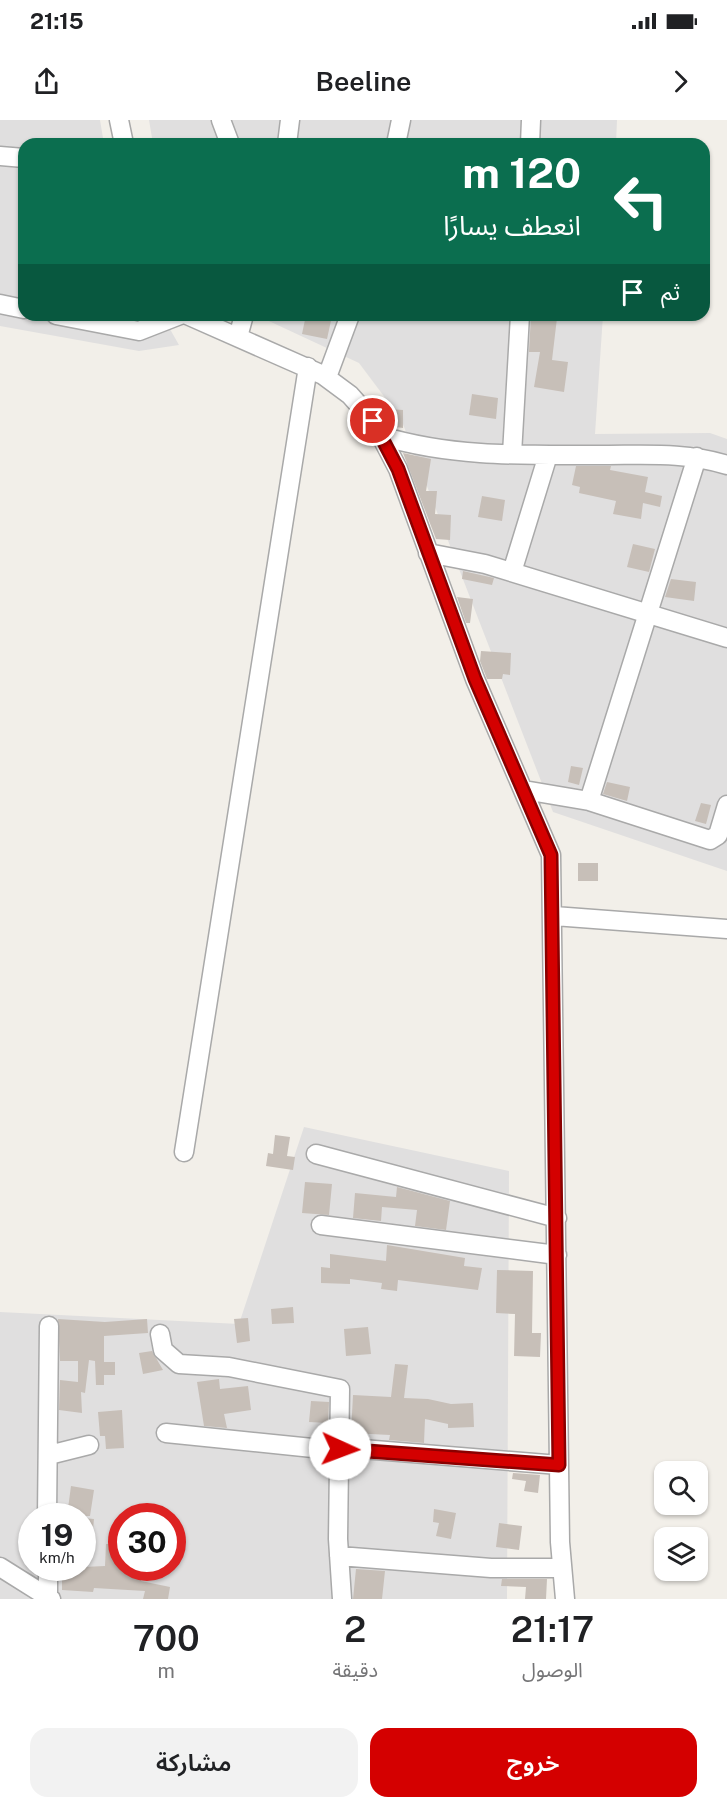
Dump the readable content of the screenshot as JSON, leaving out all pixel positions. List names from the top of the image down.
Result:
{
  "page": {
    "status": "21:15",
    "header": "Beeline",
    "turn": ["120 m", "انعطف يسارًا"],
    "then": "ثم",
    "speed": "19 km/h",
    "limit": "30",
    "eta": [
      "21:17",
      "الوصول",
      "2",
      "دقيقة",
      "700",
      "m"
    ],
    "buttons": ["خروج", "مشاركة"]
  }
}
